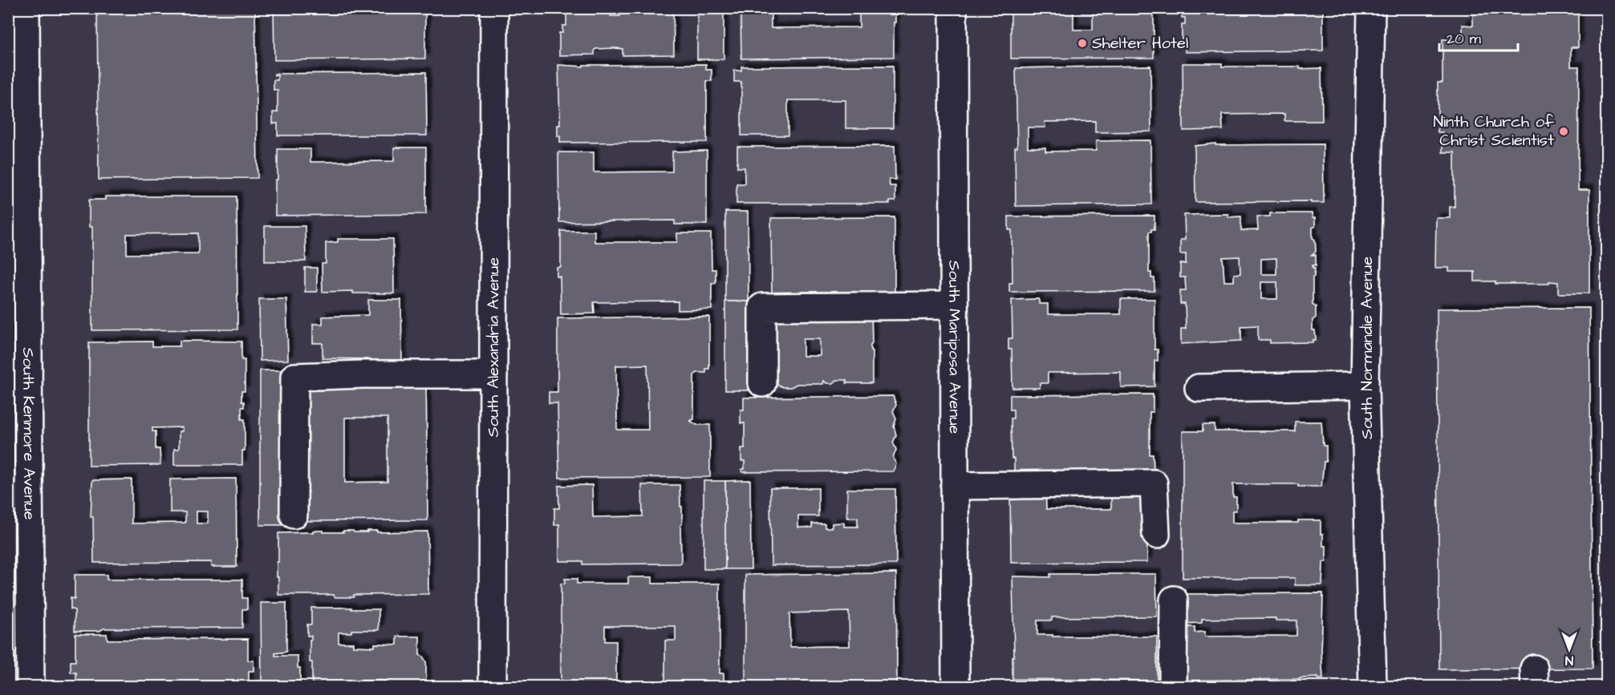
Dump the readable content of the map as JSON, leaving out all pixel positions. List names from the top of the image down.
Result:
{
  "streets": {
    "street": [
      "South Alexandria Avenue",
      "South Mariposa Avenue",
      "South Normandie Avenue",
      "South Kenmore Avenue"
    ]
  },
  "places": ["Shelter Hotel", "Ninth Church of Christ Scientist"],
  "scale_bar": "20 m",
  "north": "bottom"
}
